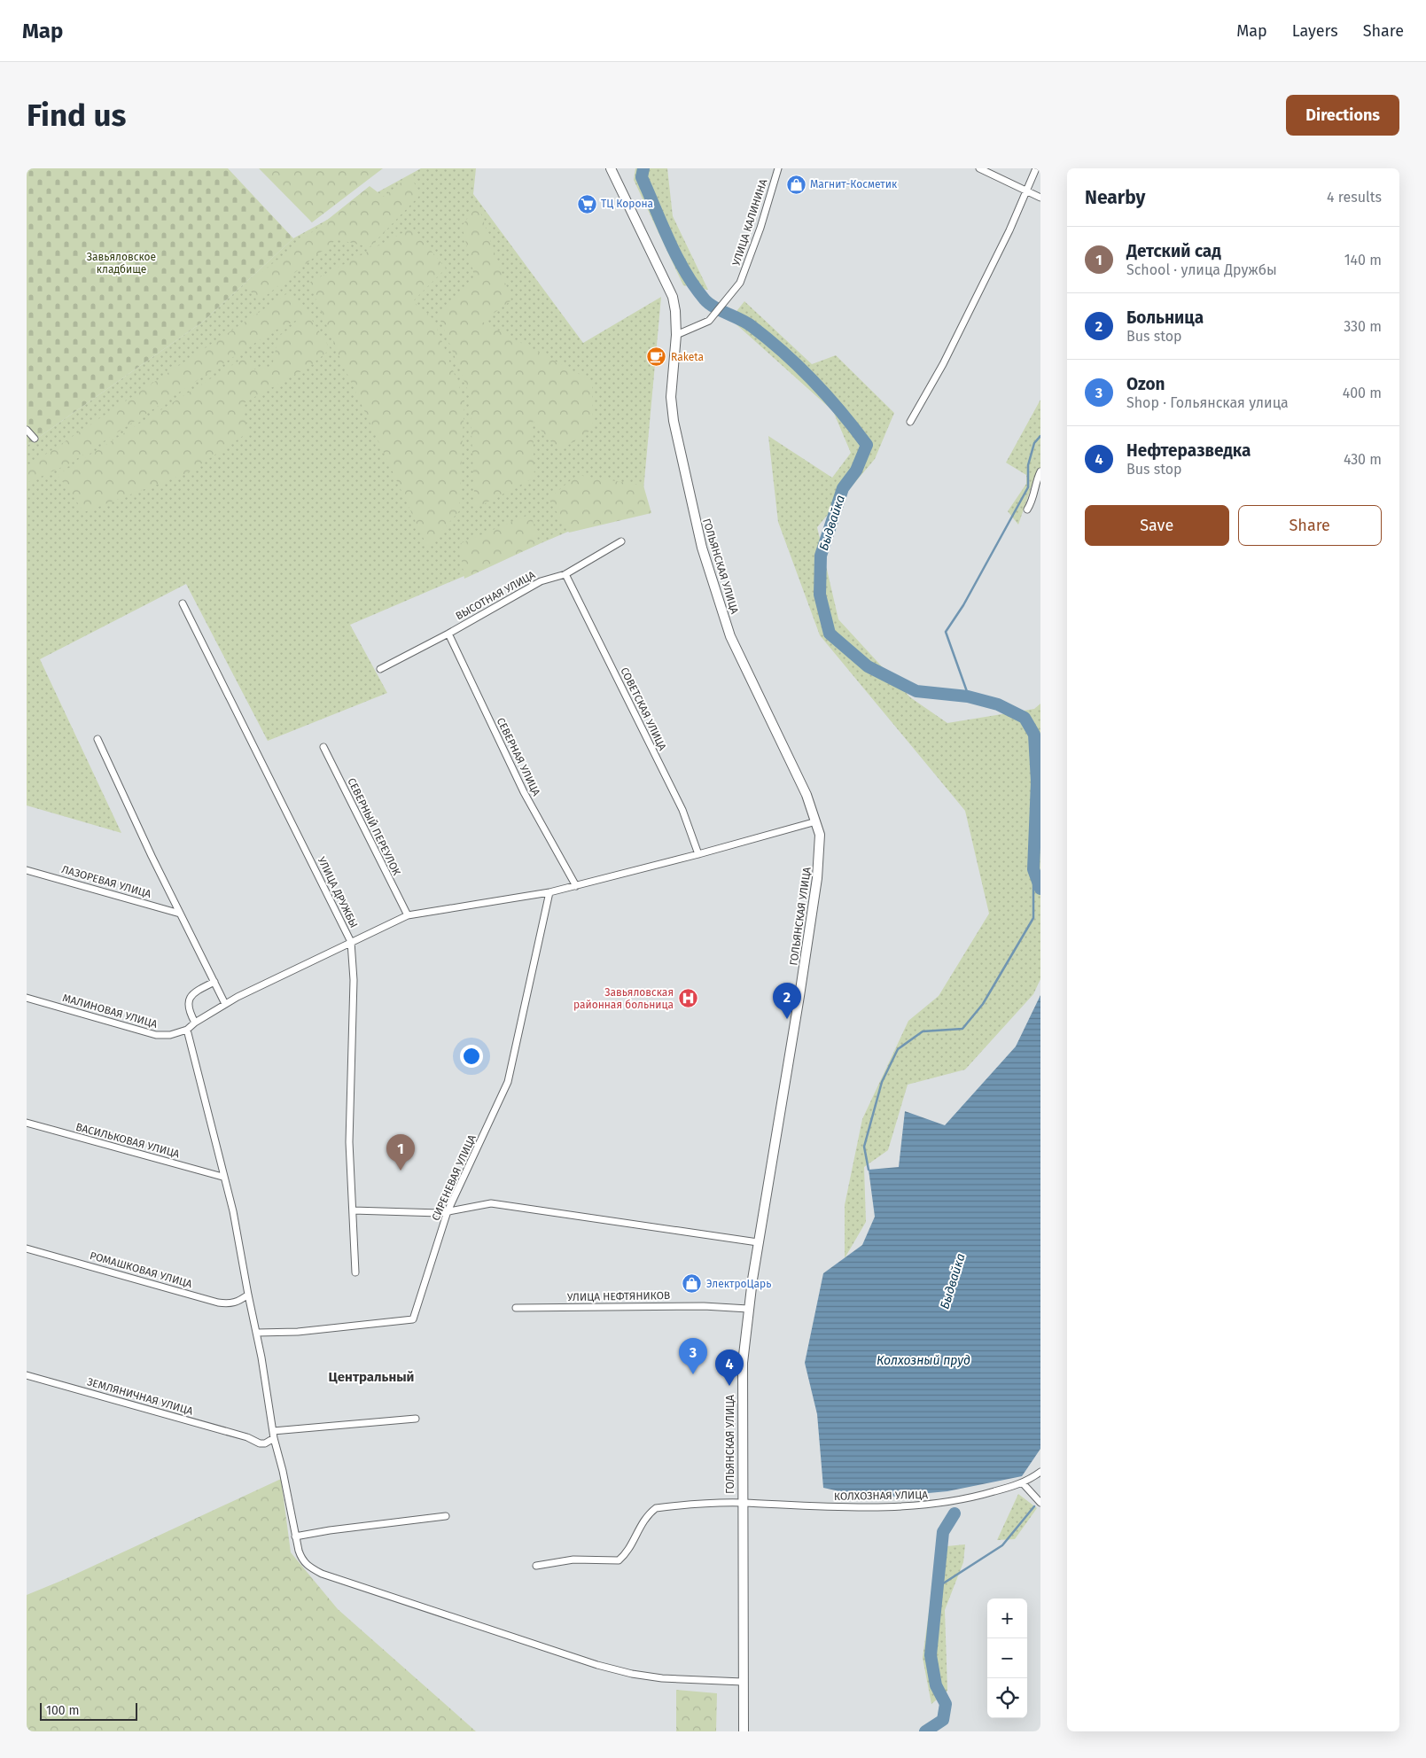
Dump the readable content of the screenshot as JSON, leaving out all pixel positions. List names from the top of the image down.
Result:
{
  "streets": {
    "main road": ["ГОЛЬЯНСКАЯ УЛИЦА"],
    "street": [
      "УЛИЦА КАЛИНИНА",
      "ВЫСОТНАЯ УЛИЦА",
      "СОВЕТСКАЯ УЛИЦА",
      "СЕВЕРНАЯ УЛИЦА",
      "СЕВЕРНЫЙ ПЕРЕУЛОК",
      "ЛАЗОРЕВАЯ УЛИЦА",
      "УЛИЦА ДРУЖБЫ",
      "МАЛИНОВАЯ УЛИЦА",
      "ВАСИЛЬКОВАЯ УЛИЦА",
      "СИРЕНЕВАЯ УЛИЦА",
      "РОМАШКОВАЯ УЛИЦА",
      "УЛИЦА НЕФТЯНИКОВ",
      "ЗЕМЛЯНИЧНАЯ УЛИЦА",
      "КОЛХОЗНАЯ УЛИЦА"
    ]
  },
  "crossings": [
    ["УЛИЦА КАЛИНИНА", "ГОЛЬЯНСКАЯ УЛИЦА"],
    ["ГОЛЬЯНСКАЯ УЛИЦА", "УЛИЦА НЕФТЯНИКОВ"],
    ["ГОЛЬЯНСКАЯ УЛИЦА", "КОЛХОЗНАЯ УЛИЦА"],
    ["ВЫСОТНАЯ УЛИЦА", "СОВЕТСКАЯ УЛИЦА"],
    ["ВЫСОТНАЯ УЛИЦА", "СЕВЕРНАЯ УЛИЦА"]
  ],
  "districts": ["Центральный"],
  "water": ["Быдвайка", "Колхозный пруд"],
  "parks": ["Завьяловское кладбище"],
  "places": {
    "shop": ["Магнит-Косметик", "ЭлектроЦарь"],
    "supermarket": ["ТЦ Корона"],
    "cafe": ["Raketa"],
    "hospital": ["Завьяловская районная больница"]
  },
  "scale_bar": "100 m",
  "page": {
    "header": "Map",
    "nav": ["Map", "Layers", "Share"],
    "buttons": [
      "Directions",
      ["Save", "Share"]
    ],
    "title": "Find us",
    "heading": ["Nearby", "4 results"],
    "list": [
      {
        "mark": "1",
        "name": "Детский сад",
        "note": "School · улица Дружбы",
        "value": "140 m"
      },
      {
        "mark": "2",
        "name": "Больница",
        "note": "Bus stop",
        "value": "330 m"
      },
      {
        "mark": "3",
        "name": "Ozon",
        "note": "Shop · Гольянская улица",
        "value": "400 m"
      },
      {
        "mark": "4",
        "name": "Нефтеразведка",
        "note": "Bus stop",
        "value": "430 m"
      }
    ],
    "pins": [
      "2",
      "1",
      "3",
      "4"
    ],
    "map_buttons": ["+", "−"],
    "scale": "100 m"
  }
}
